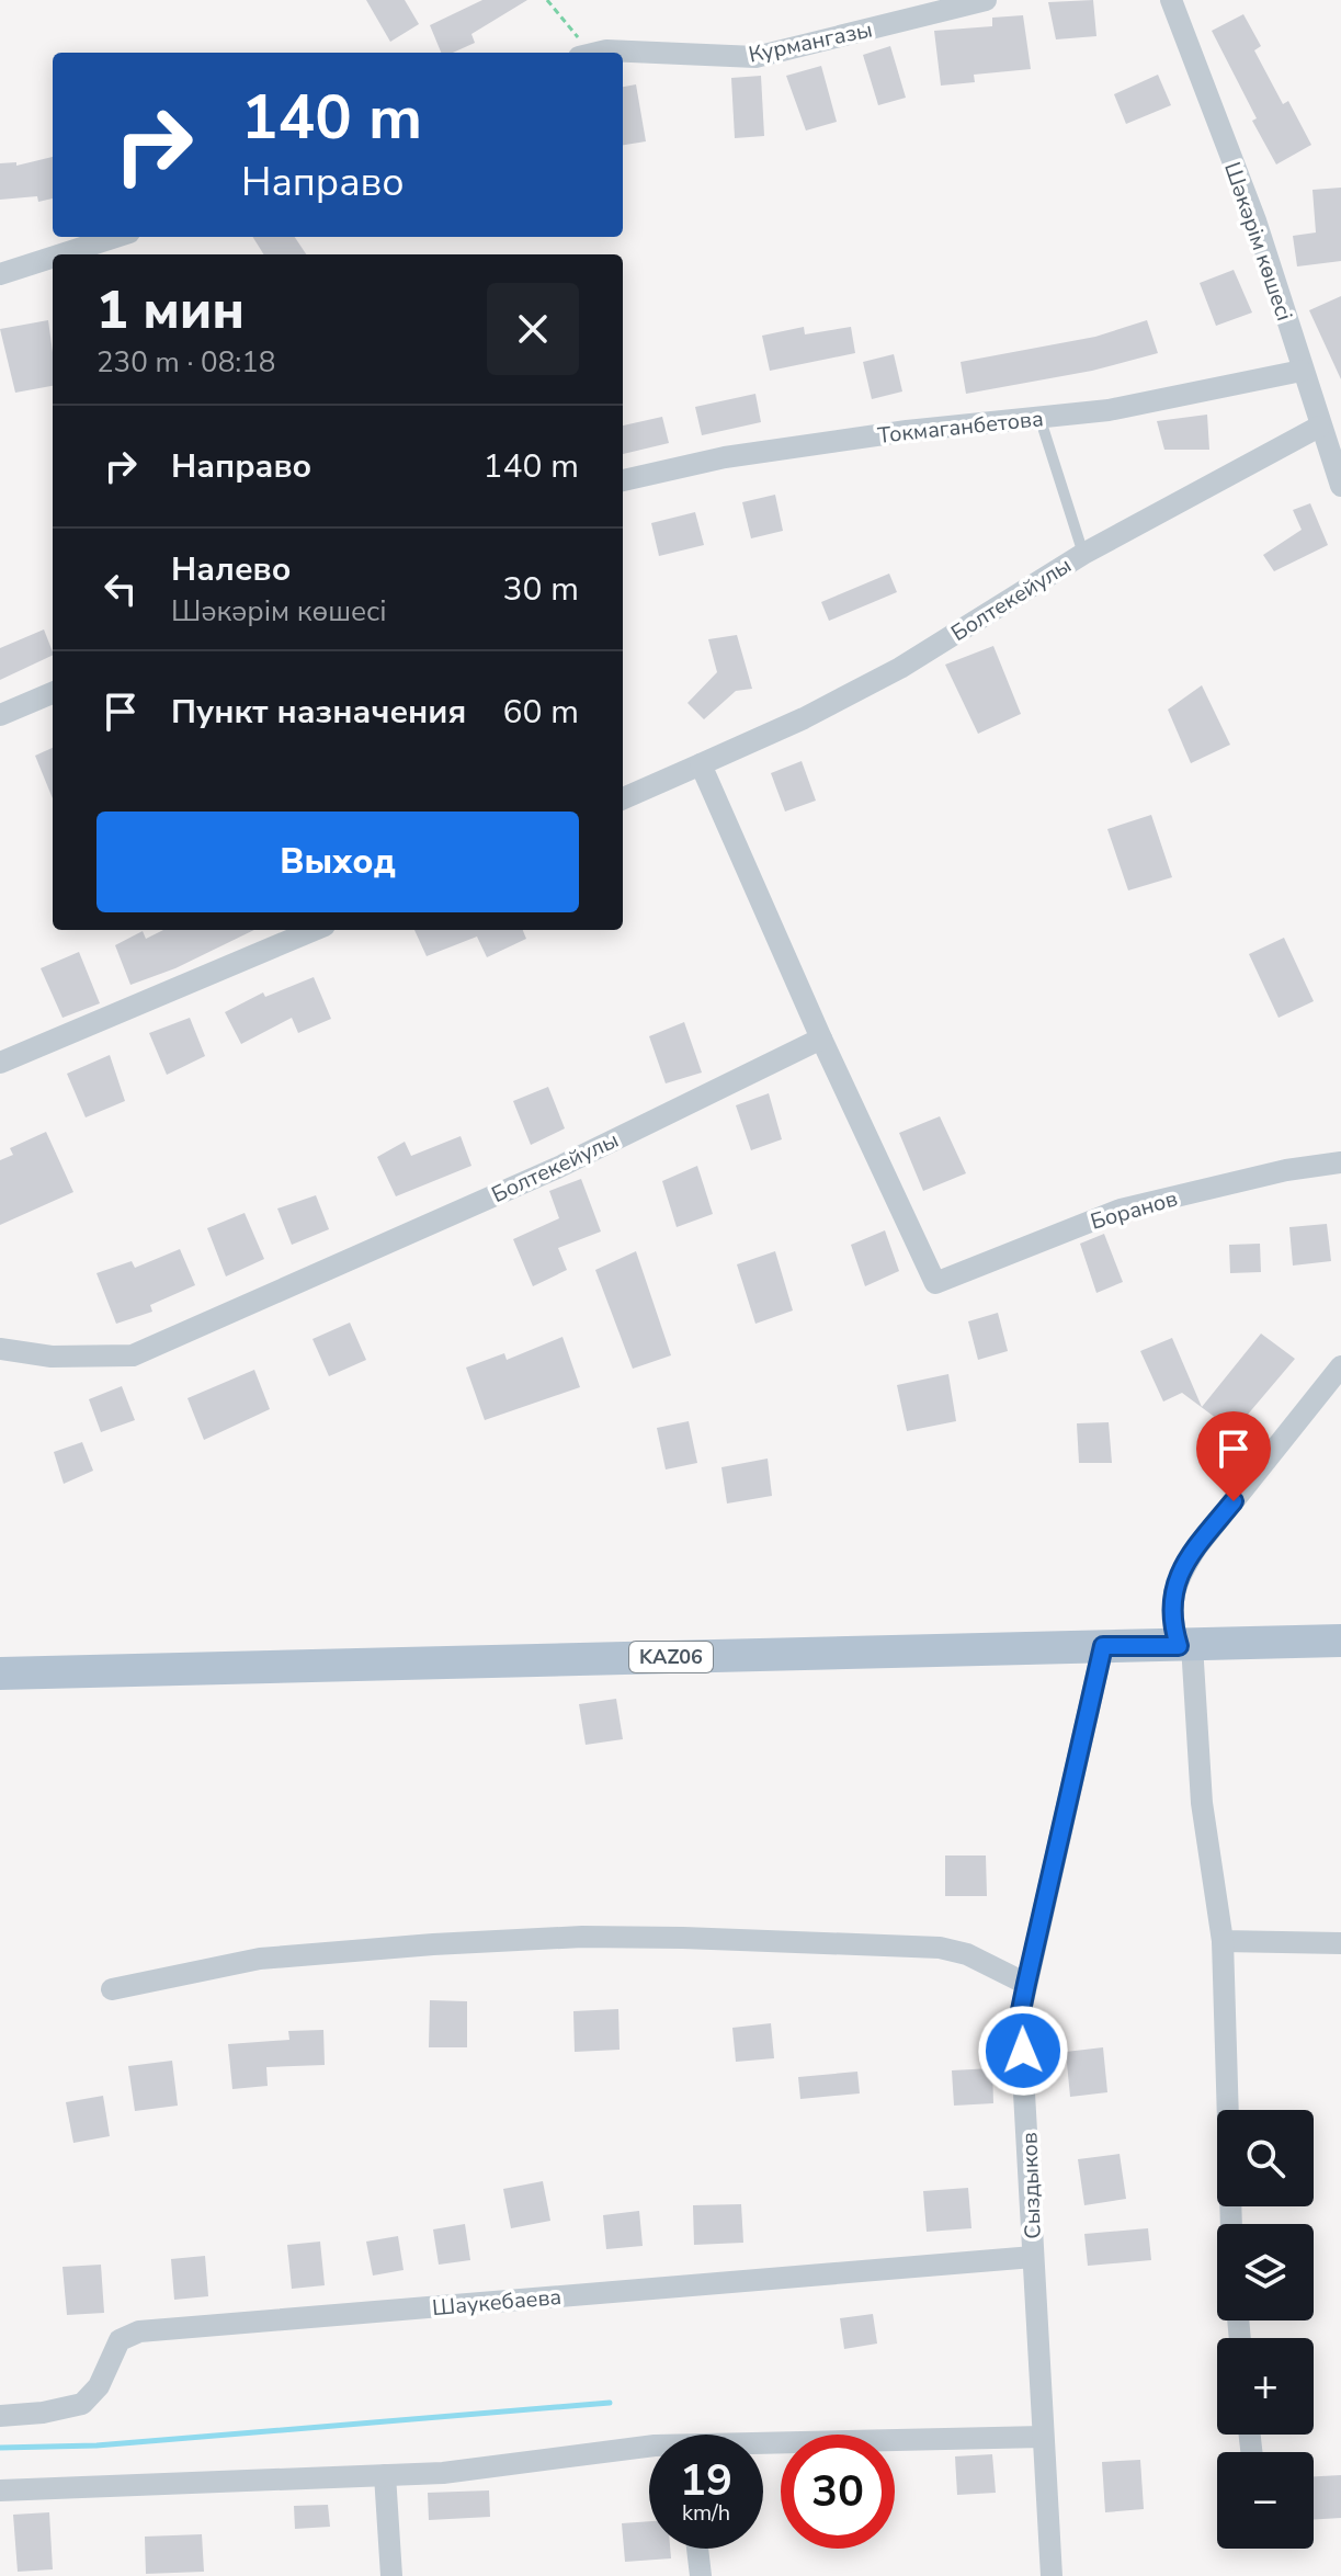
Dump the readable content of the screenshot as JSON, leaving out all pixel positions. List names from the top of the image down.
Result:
{
  "streets": {
    "main road": ["KАZ06"],
    "street": [
      "Курмангазы",
      "Шәкәрім көшесі",
      "Токмаганбетова",
      "Болтекейулы",
      "Боранов",
      "Сыздыков",
      "Шаукебаева"
    ]
  },
  "crossings": [
    ["Шәкәрім көшесі", "Токмаганбетова"],
    ["Шәкәрім көшесі", "Болтекейулы"],
    ["Болтекейулы", "Боранов"],
    ["KАZ06", "Сыздыков"],
    ["Сыздыков", "Шаукебаева"]
  ],
  "page": {
    "turn": ["140 m", "Направо"],
    "heading": ["1 мин", "230 m · 08:18"],
    "list": [
      {
        "name": "Направо",
        "value": "140 m"
      },
      {
        "name": "Налево",
        "note": "Шәкәрім көшесі",
        "value": "30 m"
      },
      {
        "name": "Пункт назначения",
        "value": "60 m"
      }
    ],
    "buttons": "Выход",
    "map_buttons": ["+", "−"],
    "speed": "19 km/h",
    "limit": "30"
  }
}
